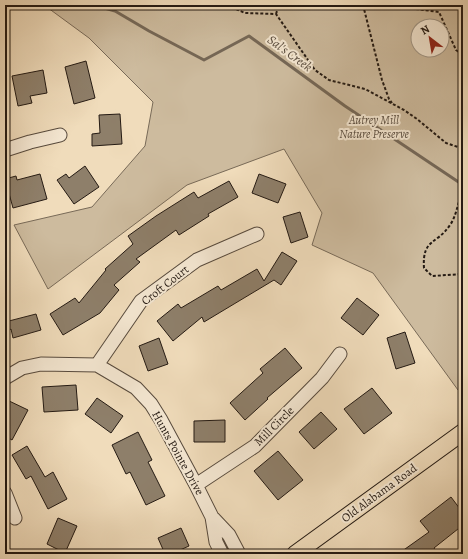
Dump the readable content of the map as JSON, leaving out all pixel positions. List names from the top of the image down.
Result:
{
  "streets": {
    "main road": ["Old Alabama Road"],
    "street": ["Croft Court", "Mill Circle", "Hunts Pointe Drive"]
  },
  "crossings": [
    ["Croft Court", "Hunts Pointe Drive"],
    ["Mill Circle", "Hunts Pointe Drive"]
  ],
  "water": ["Sal's Creek"],
  "parks": ["Autrey Mill Nature Preserve"],
  "north": "top left"
}
